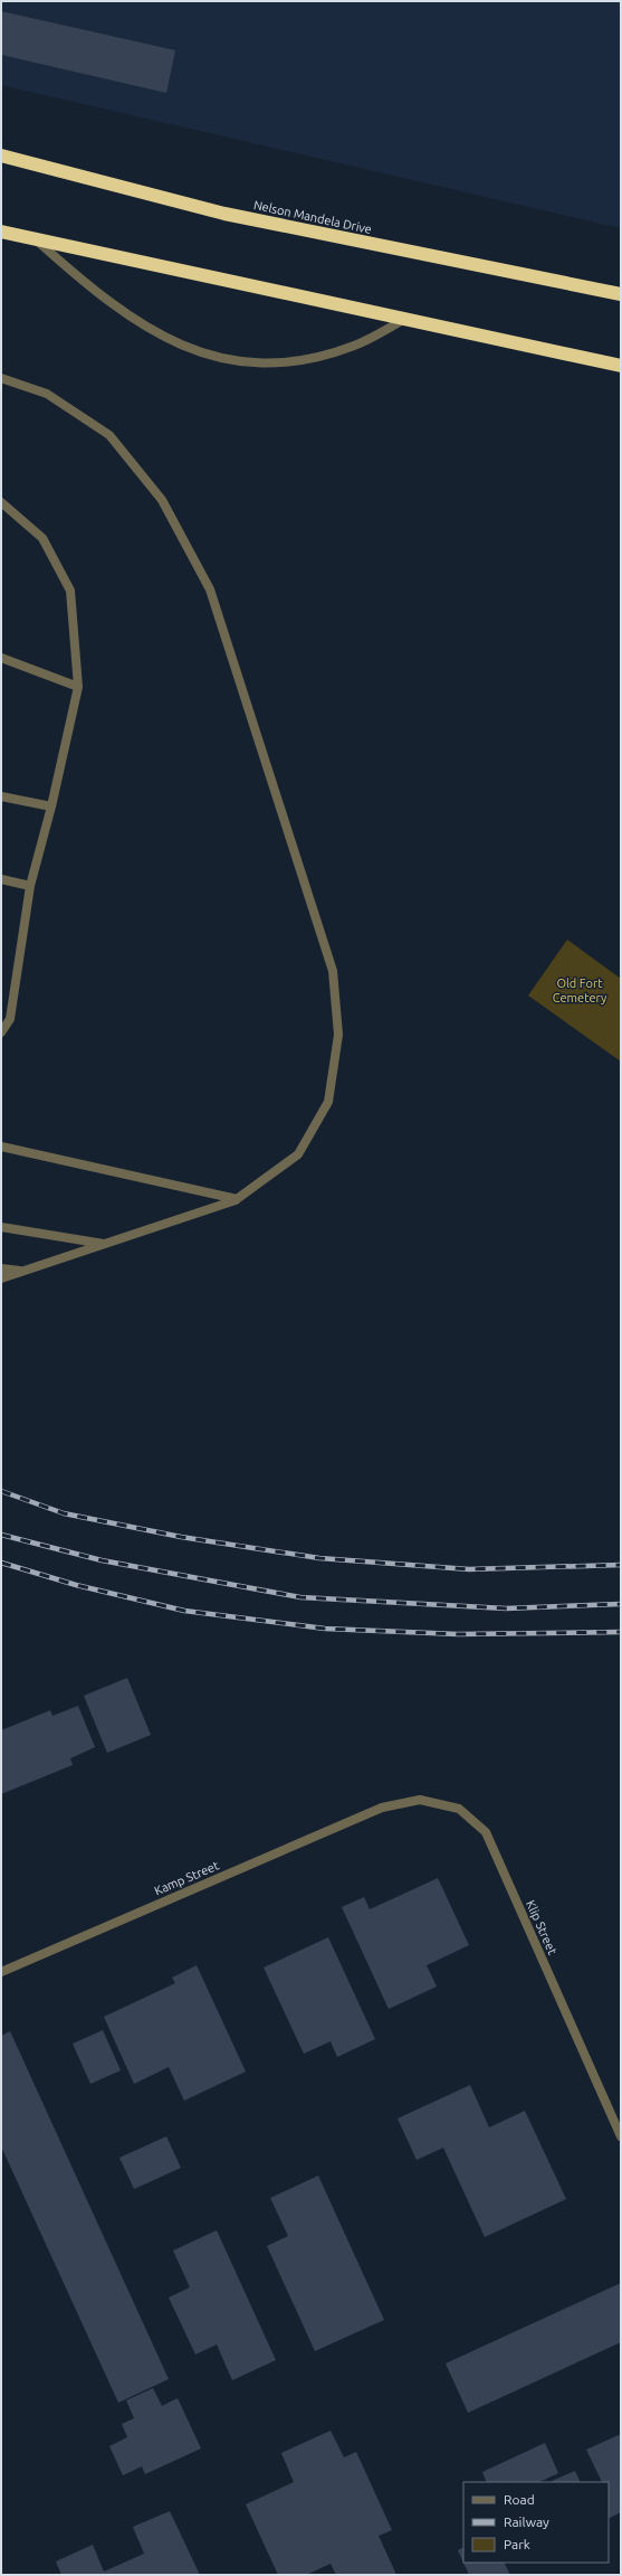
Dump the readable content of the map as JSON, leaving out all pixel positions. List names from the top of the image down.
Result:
{
  "streets": {
    "highway": ["Nelson Mandela Drive"],
    "street": ["Kamp Street", "Klip Street"]
  },
  "crossings": [
    ["Kamp Street", "Klip Street"]
  ],
  "parks": ["Old Fort Cemetery"],
  "legend": ["Road", "Railway", "Park"]
}
